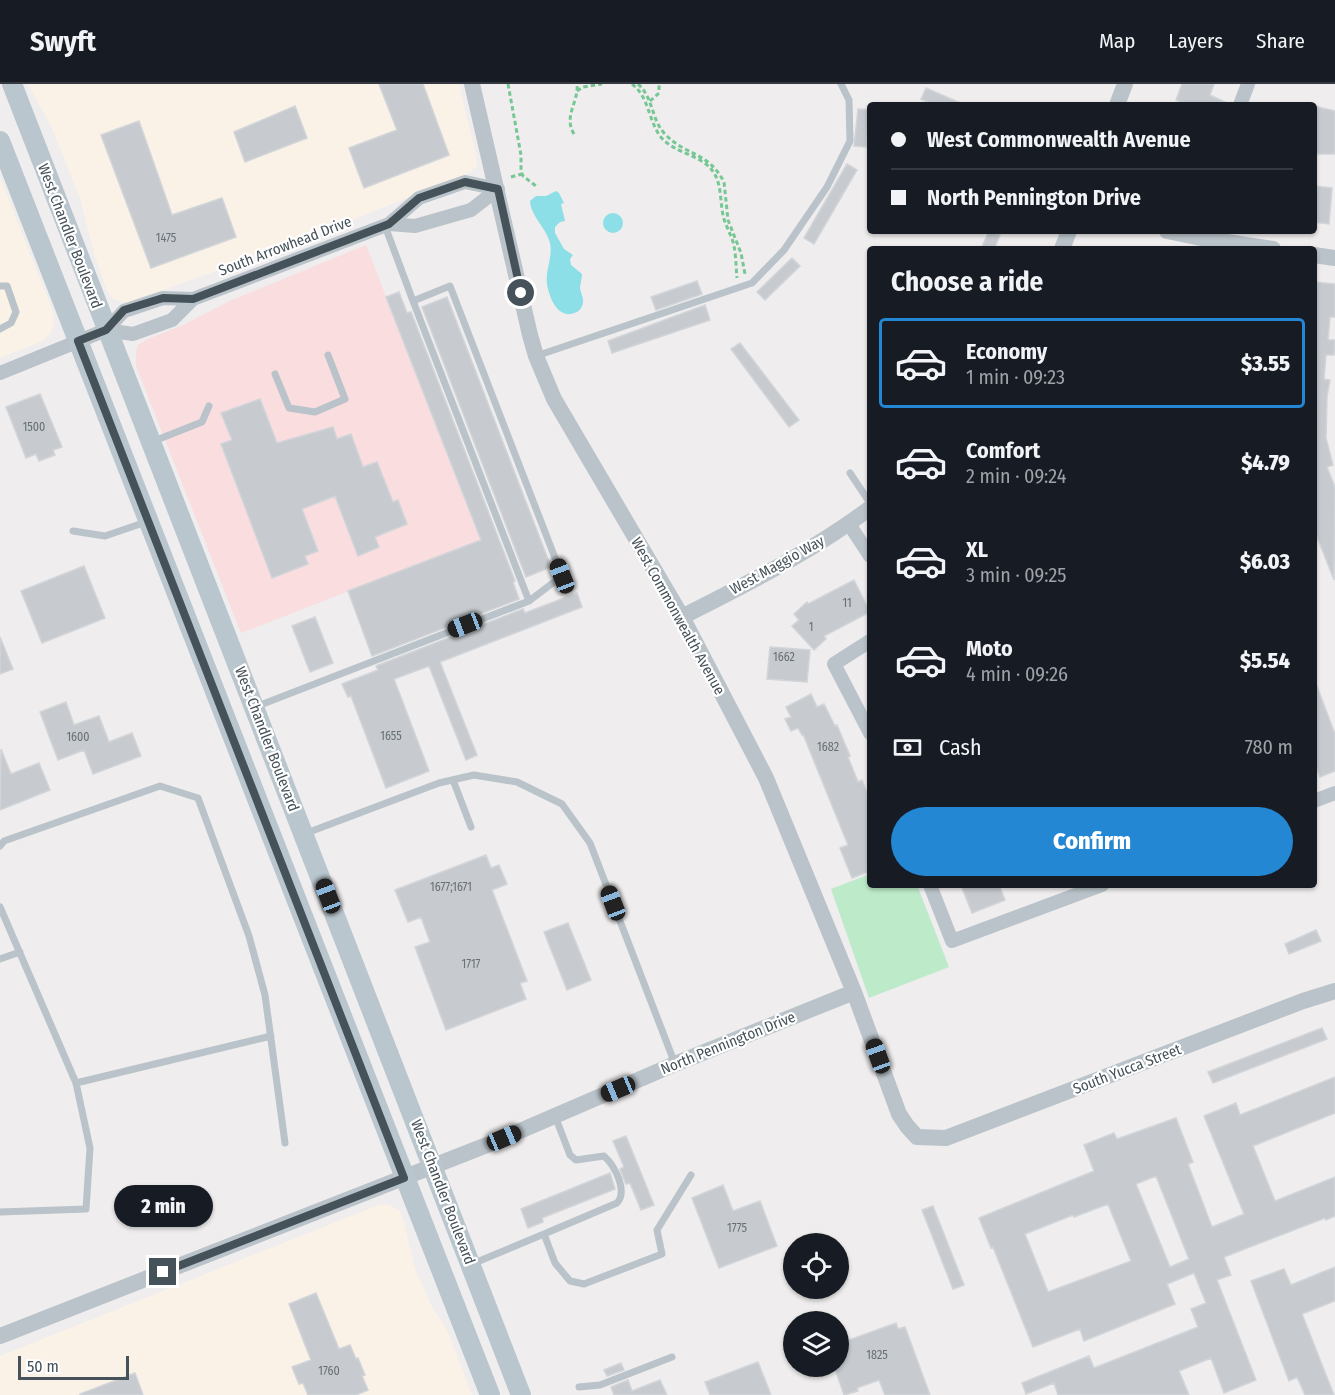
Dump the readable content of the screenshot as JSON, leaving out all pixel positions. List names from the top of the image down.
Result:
{
  "streets": {
    "main road": ["West Chandler Boulevard"],
    "street": [
      "South Arrowhead Drive",
      "West Maggio Way",
      "West Commonwealth Avenue",
      "North Pennington Drive",
      "South Yucca Street"
    ]
  },
  "crossings": [
    ["West Chandler Boulevard", "South Arrowhead Drive"],
    ["West Chandler Boulevard", "North Pennington Drive"],
    ["South Arrowhead Drive", "West Commonwealth Avenue"],
    ["West Maggio Way", "West Commonwealth Avenue"],
    ["West Commonwealth Avenue", "North Pennington Drive"],
    ["West Commonwealth Avenue", "South Yucca Street"]
  ],
  "house_numbers": [
    "1475",
    "1500",
    "11",
    "1",
    "1662",
    "1655",
    "1600",
    "1682",
    "1677;1671",
    "1717",
    "1775",
    "1825",
    "1760"
  ],
  "scale_bar": "50 m",
  "page": {
    "header": "Swyft",
    "nav": ["Map", "Layers", "Share"],
    "banner": ["West Commonwealth Avenue", "North Pennington Drive"],
    "heading": "Choose a ride",
    "list": [
      {
        "name": "Economy",
        "note": "1 min · 09:23",
        "value": "$3.55"
      },
      {
        "name": "Comfort",
        "note": "2 min · 09:24",
        "value": "$4.79"
      },
      {
        "name": "XL",
        "note": "3 min · 09:25",
        "value": "$6.03"
      },
      {
        "name": "Moto",
        "note": "4 min · 09:26",
        "value": "$5.54"
      }
    ],
    "pay": ["Cash", "780 m"],
    "buttons": "Confirm",
    "bubble": "2 min",
    "scale": "50 m"
  }
}
